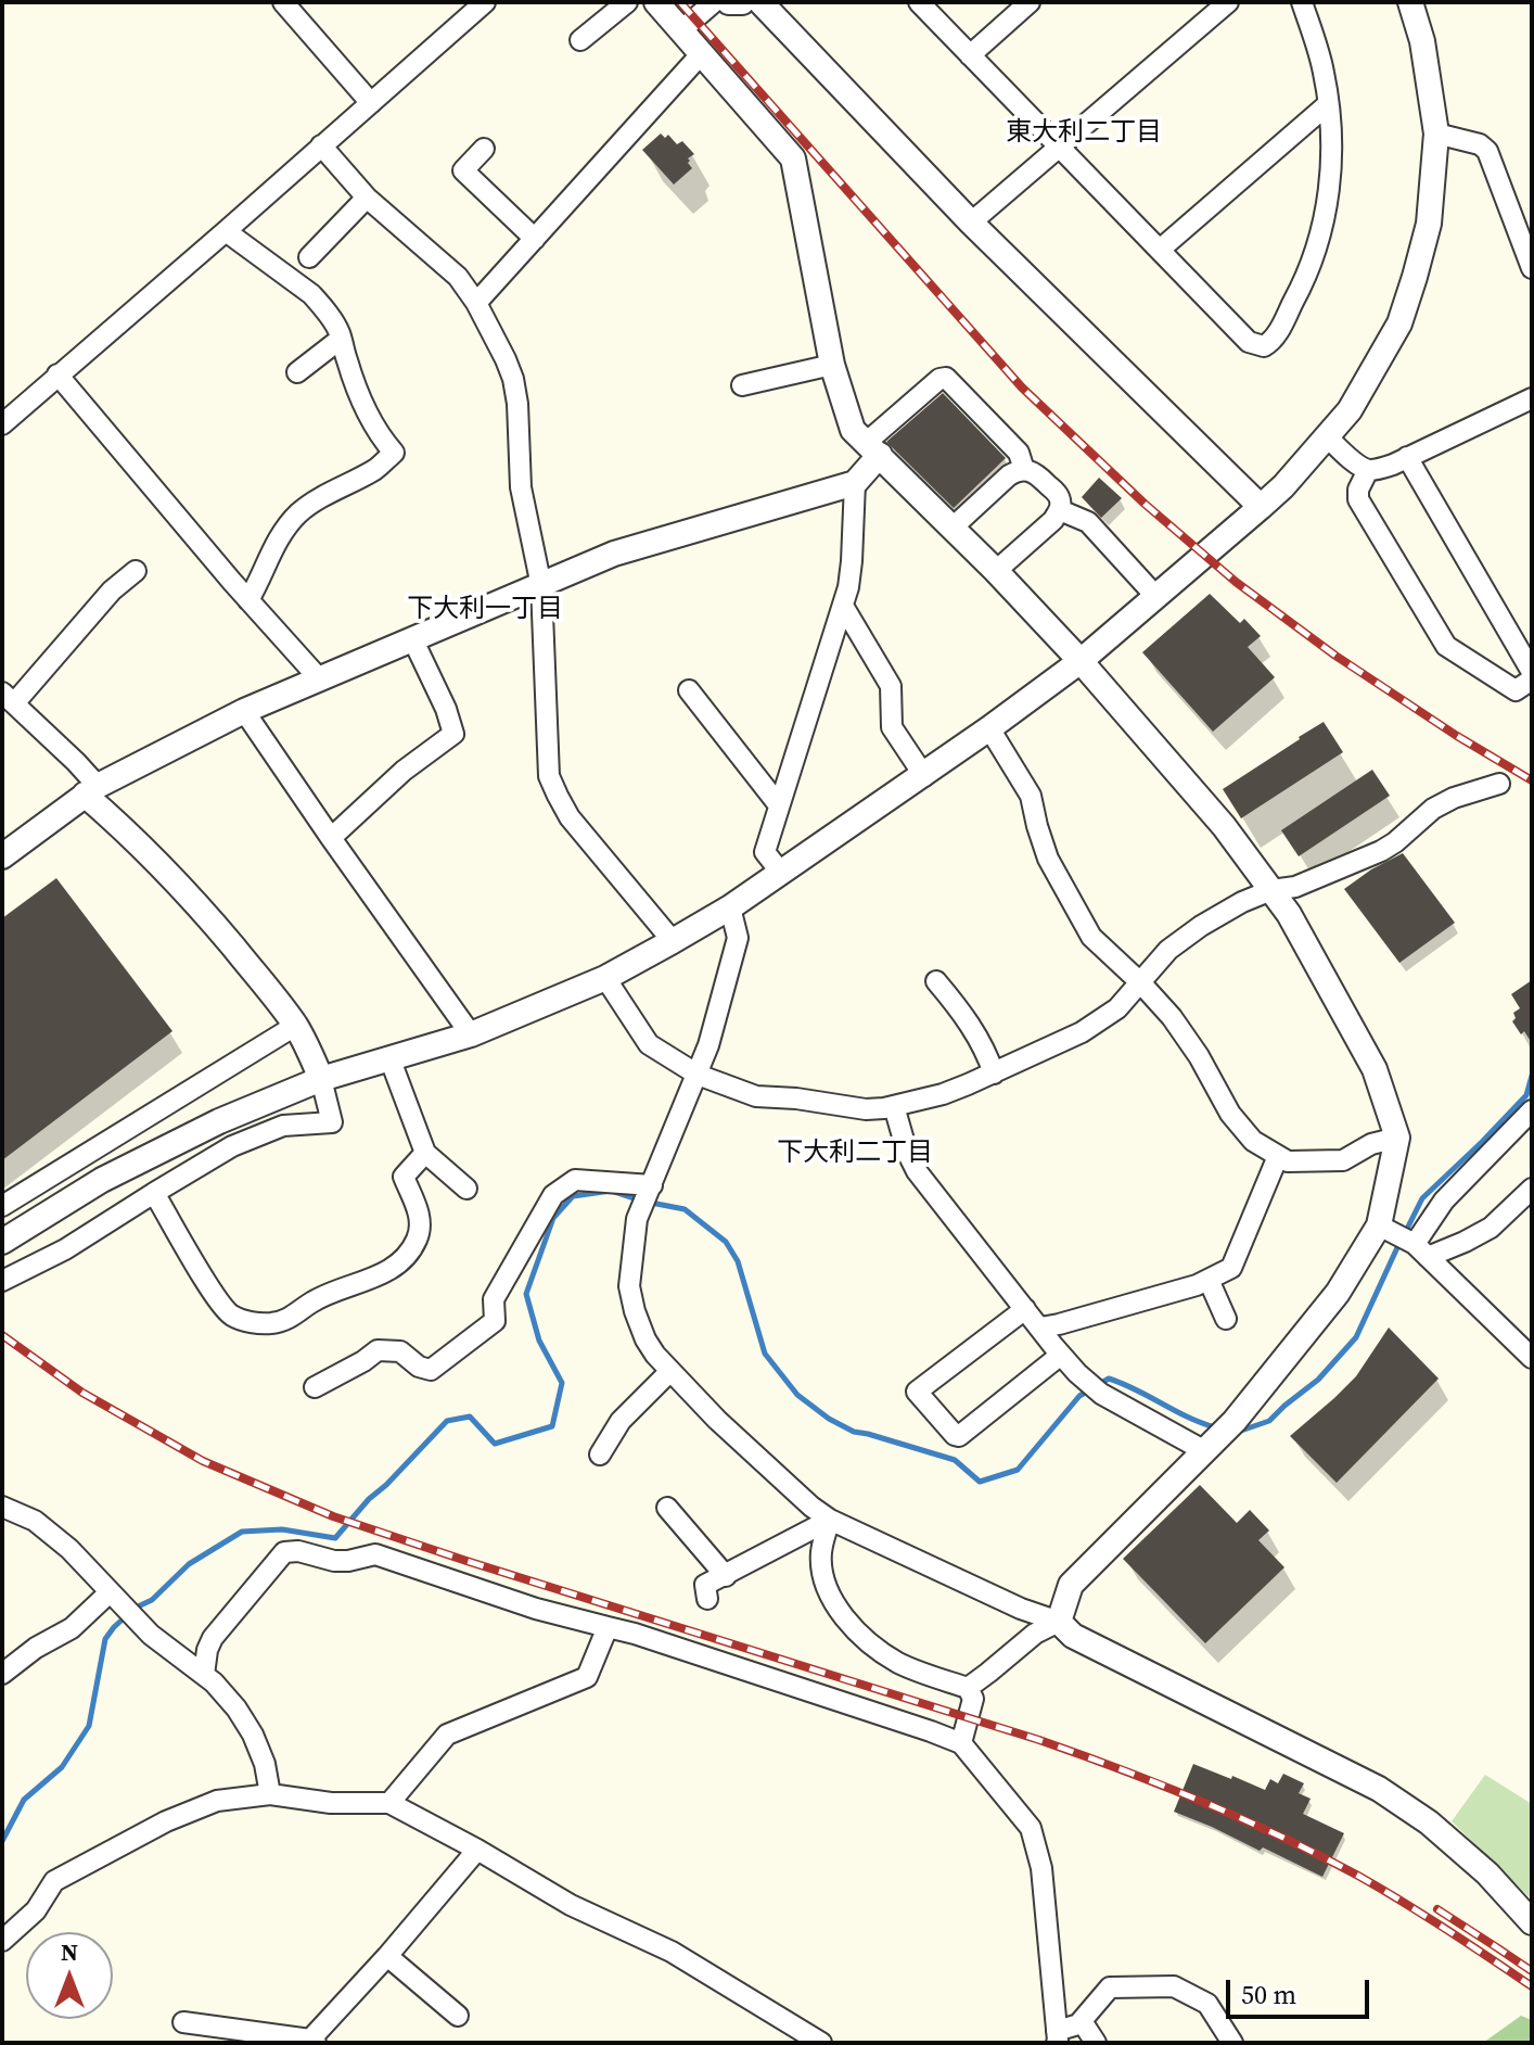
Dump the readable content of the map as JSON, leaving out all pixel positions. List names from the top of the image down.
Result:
{
  "districts": ["東大利二丁目", "下大利一丁目", "下大利二丁目"],
  "scale_bar": "50 m",
  "north": "top"
}
